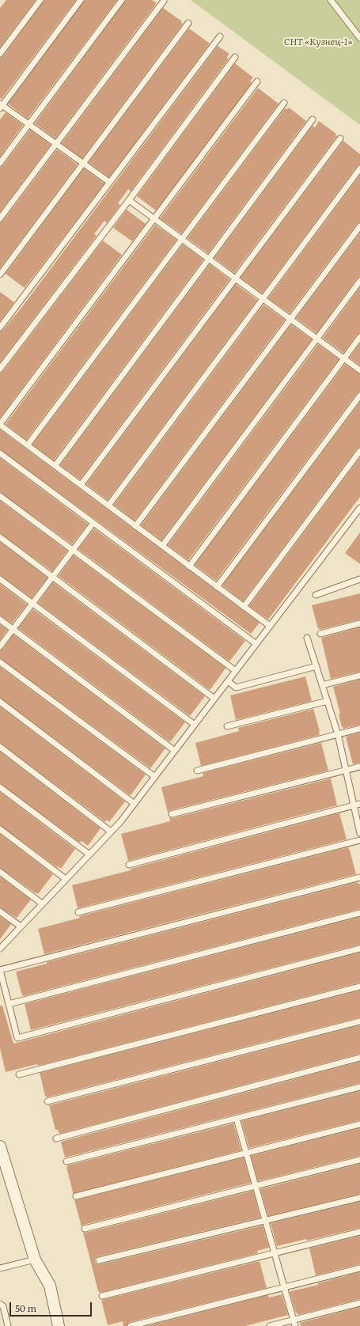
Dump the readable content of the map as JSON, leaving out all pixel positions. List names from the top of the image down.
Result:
{
  "parks": ["СНТ «Кузнец-1»"],
  "scale_bar": "50 m"
}
